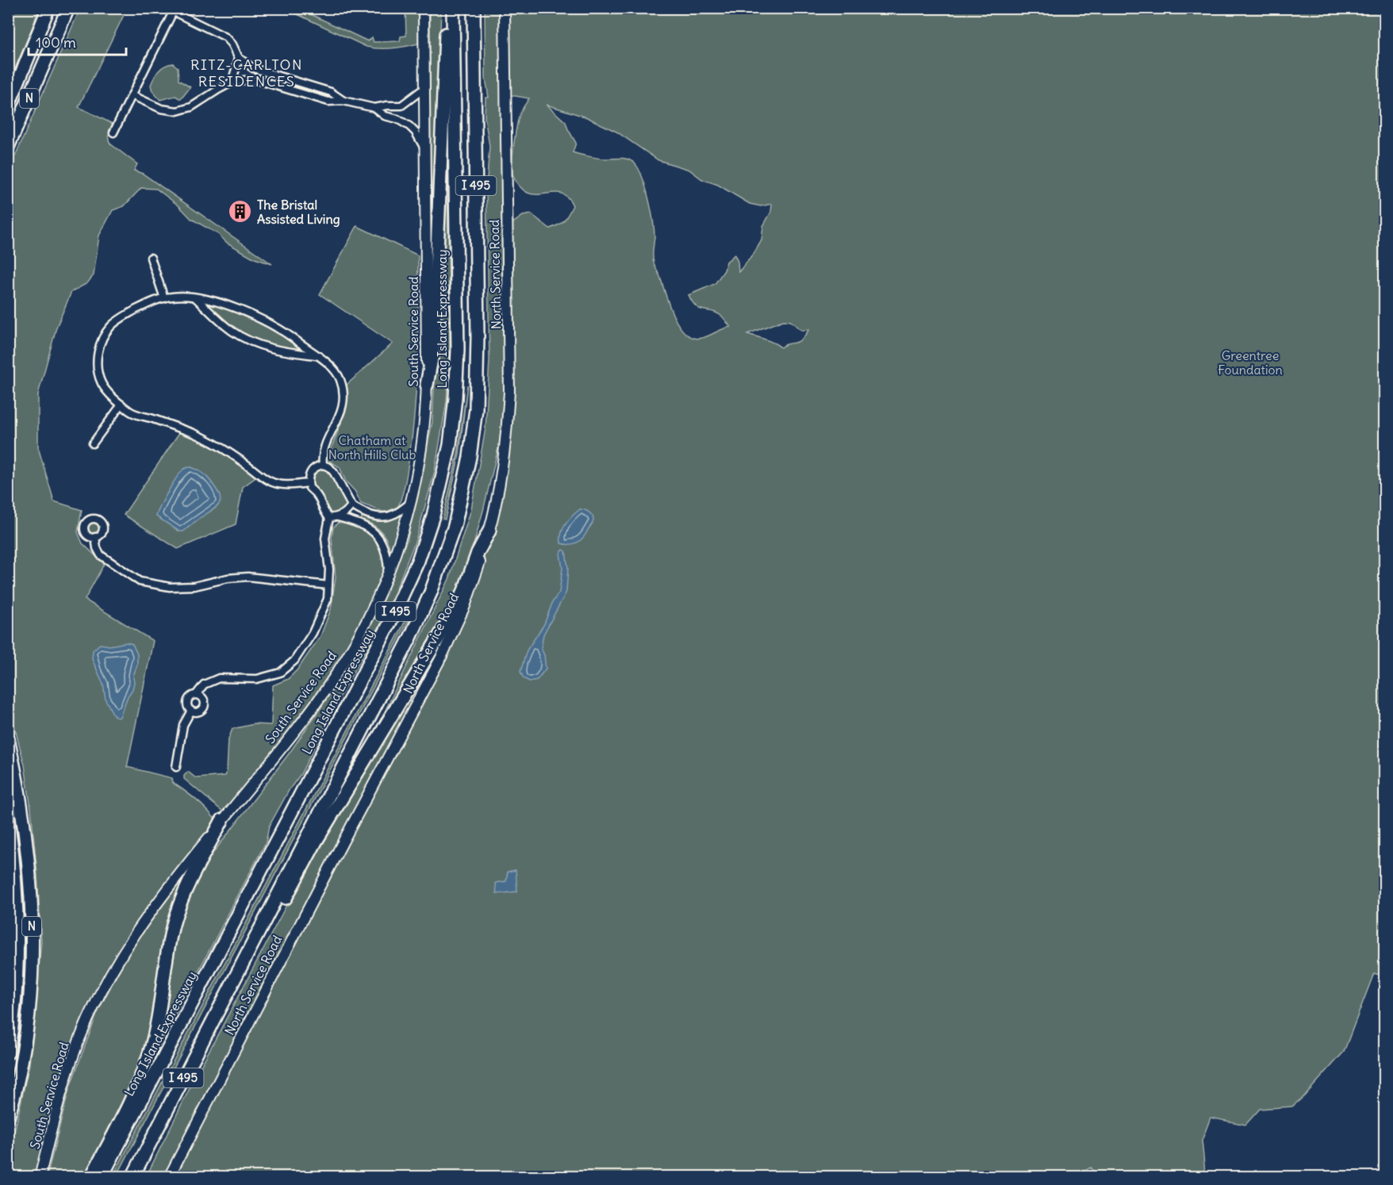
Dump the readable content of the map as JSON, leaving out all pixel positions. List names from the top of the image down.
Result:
{
  "streets": {
    "highway": ["N", "I 495", "Long Island Expressway"],
    "main road": ["North Service Road", "South Service Road"]
  },
  "districts": ["RITZ-CARLTON RESIDENCES"],
  "parks": ["Greentree Foundation", "Chatham at North Hills Club"],
  "places": {
    "building": ["The Bristal Assisted Living"]
  },
  "scale_bar": "100 m"
}
